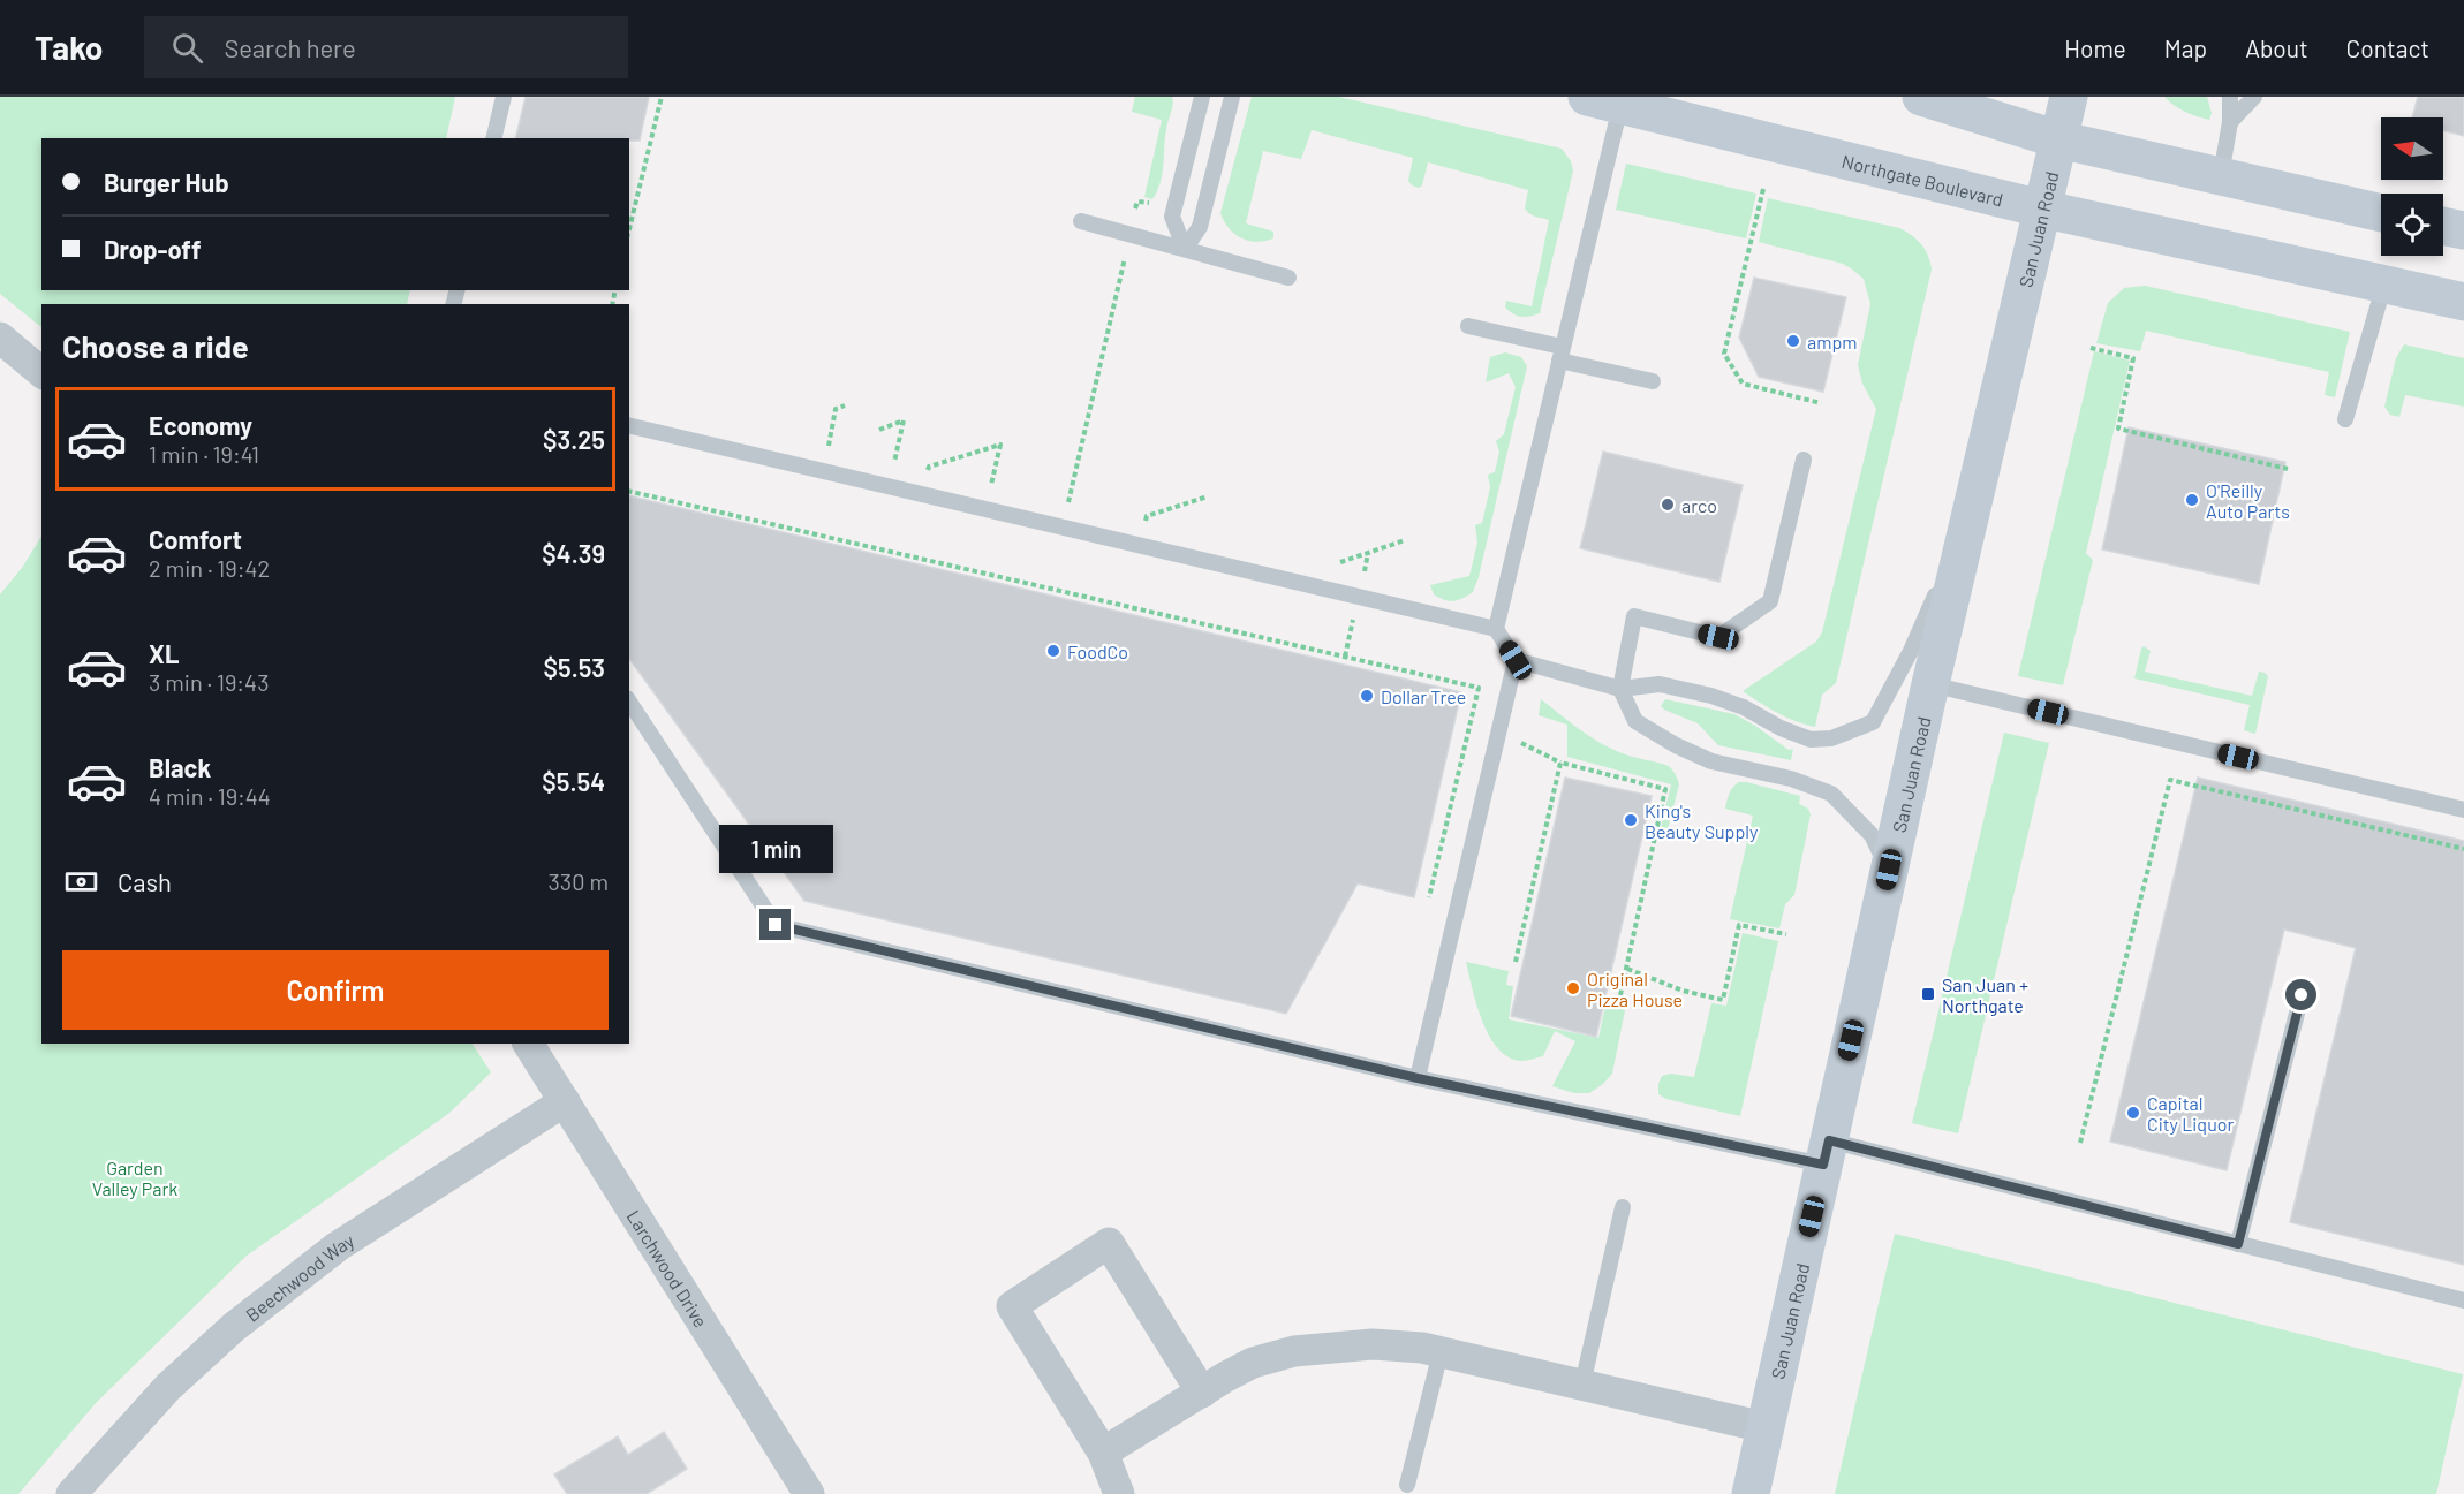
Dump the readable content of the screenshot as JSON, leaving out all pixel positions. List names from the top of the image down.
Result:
{
  "streets": {
    "main road": ["Northgate Boulevard", "San Juan Road"],
    "street": ["Larchwood Drive", "Beechwood Way"]
  },
  "crossings": [
    ["Northgate Boulevard", "San Juan Road"],
    ["Larchwood Drive", "Beechwood Way"]
  ],
  "parks": ["Garden Valley Park"],
  "places": {
    "other": [
      "ampm",
      "O'Reilly Auto Parts",
      "arco",
      "FoodCo",
      "Dollar Tree",
      "King's Beauty Supply",
      "Original Pizza House",
      "Capital City Liquor"
    ],
    "transit": ["San Juan + Northgate"]
  },
  "north": "left",
  "page": {
    "header": "Tako",
    "search": "Search here",
    "nav": [
      "Home",
      "Map",
      "About",
      "Contact"
    ],
    "banner": ["Burger Hub", "Drop-off"],
    "heading": "Choose a ride",
    "list": [
      {
        "name": "Economy",
        "note": "1 min · 19:41",
        "value": "$3.25"
      },
      {
        "name": "Comfort",
        "note": "2 min · 19:42",
        "value": "$4.39"
      },
      {
        "name": "XL",
        "note": "3 min · 19:43",
        "value": "$5.53"
      },
      {
        "name": "Black",
        "note": "4 min · 19:44",
        "value": "$5.54"
      }
    ],
    "bubble": "1 min",
    "pay": ["Cash", "330 m"],
    "buttons": "Confirm"
  }
}
